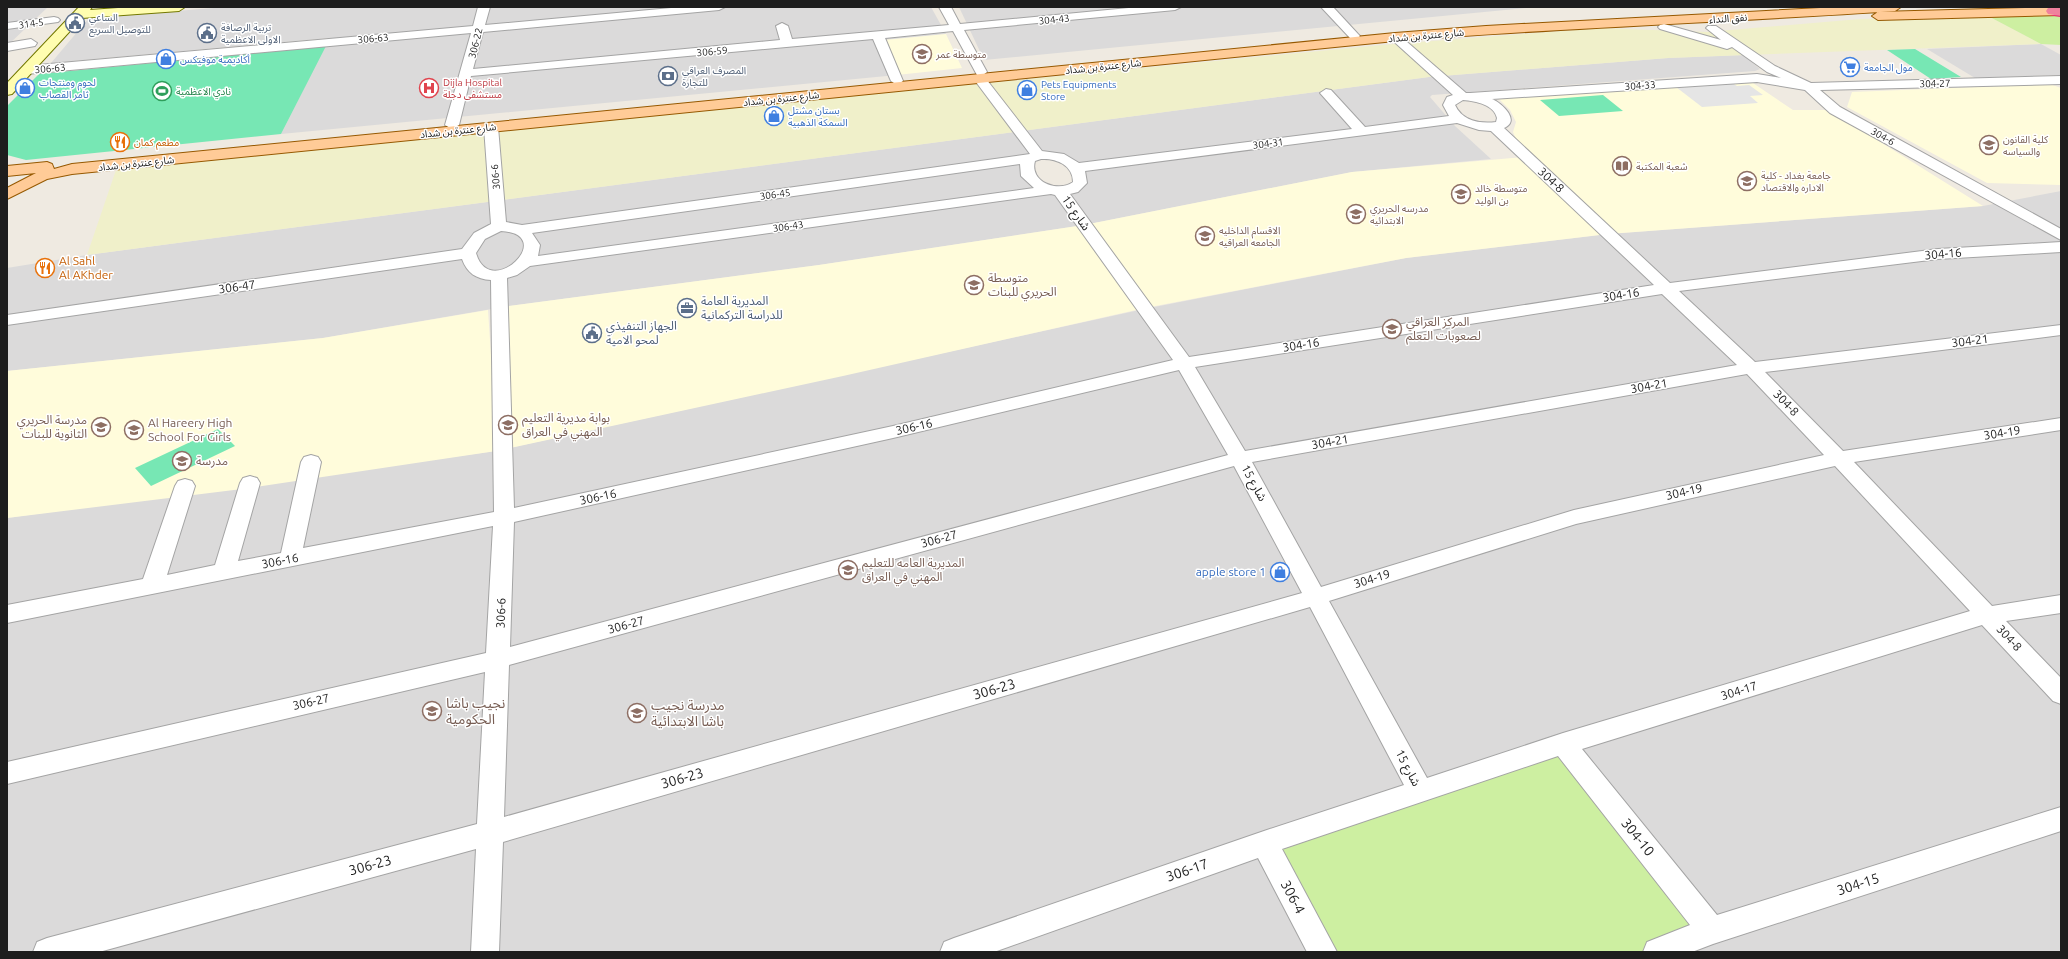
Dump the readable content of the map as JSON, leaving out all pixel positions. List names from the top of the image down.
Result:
{
  "streets": {
    "main road": ["نفق النداء", "شارع عنترة بن شداد"],
    "street": [
      "304-43",
      "314-5",
      "306-63",
      "306-22",
      "306-59",
      "304-27",
      "304-33",
      "304-6",
      "304-31",
      "306-6",
      "304-8",
      "306-45",
      "شارع 15",
      "306-43",
      "304-16",
      "306-47",
      "304-21",
      "306-16",
      "304-19",
      "306-27",
      "306-23",
      "304-17",
      "304-10",
      "306-17",
      "304-15",
      "306-4"
    ]
  },
  "crossings": [
    ["نفق النداء", "شارع عنترة بن شداد"],
    ["304-43", "306-59"],
    ["شارع عنترة بن شداد", "306-22"],
    ["شارع عنترة بن شداد", "306-6"],
    ["306-63", "306-22"],
    ["306-22", "306-59"],
    ["304-27", "304-33"],
    ["304-27", "304-6"],
    ["304-33", "304-6"],
    ["304-31", "306-45"],
    ["304-31", "شارع 15"],
    ["304-31", "306-43"],
    ["306-6", "306-45"],
    ["306-6", "306-43"],
    ["306-6", "306-47"],
    ["306-6", "306-16"],
    ["306-6", "306-27"],
    ["306-6", "306-23"],
    ["304-8", "304-16"],
    ["304-8", "304-21"],
    ["304-8", "304-19"],
    ["304-8", "304-17"],
    ["306-45", "شارع 15"],
    ["306-45", "306-43"],
    ["306-45", "306-47"],
    ["شارع 15", "306-43"],
    ["شارع 15", "304-16"],
    ["شارع 15", "304-21"],
    ["شارع 15", "306-16"],
    ["شارع 15", "304-19"],
    ["شارع 15", "306-27"],
    ["شارع 15", "306-23"],
    ["شارع 15", "304-17"],
    ["شارع 15", "306-17"],
    ["306-43", "306-47"],
    ["304-16", "306-16"],
    ["304-21", "306-27"],
    ["304-19", "306-23"],
    ["304-17", "304-10"],
    ["304-17", "306-17"],
    ["304-10", "304-15"],
    ["306-17", "306-4"]
  ],
  "places": {
    "public building": ["الساعي للتوصيل السريع", "تربية الرصافة الاولى الاعظمية", "الجهاز التنفيذي لمحو الامية"],
    "school or university": [
      "متوسطة عمر",
      "كلية القانون والسياسه",
      "جامعة بغداد - كلية الاداره والاقتصاد",
      "متوسطة خالد بن الوليد",
      "مدرسه الحريري الابتدائيه",
      "الاقسام الداخليه الجامعه العراقيه",
      "متوسطة الحريري للبنات",
      "المركز العراقي لصعوبات التعلم",
      "بوابة مديرية التعليم المهني في العراق",
      "مدرسة الحريري الثانوية للبنات",
      "Al Hareery High School For Girls",
      "مدرسة",
      "المديرية العامه للتعليم المهني في العراق",
      "نجيب باشا الحكومية",
      "مدرسة نجيب باشا الابتدائية"
    ],
    "shop": [
      "أكاديمية موفيكس",
      "لحوم ومنتجات ثامر القصاب",
      "Pets Equipments Store",
      "بستان مشتل السمكة الذهبية",
      "apple store 1"
    ],
    "supermarket": ["مول الجامعة"],
    "bank": ["المصرف العراقي للتجارة"],
    "hospital": ["Dijla Hospital مستشفى دجلة"],
    "sports": ["نادي الاعظمية"],
    "restaurant": ["مطعم كمان", "Al Sahl Al AKhder"],
    "library": ["شعبة المكتبة"],
    "office": ["المديرية العامة للدراسة التركمانية"]
  }
}
